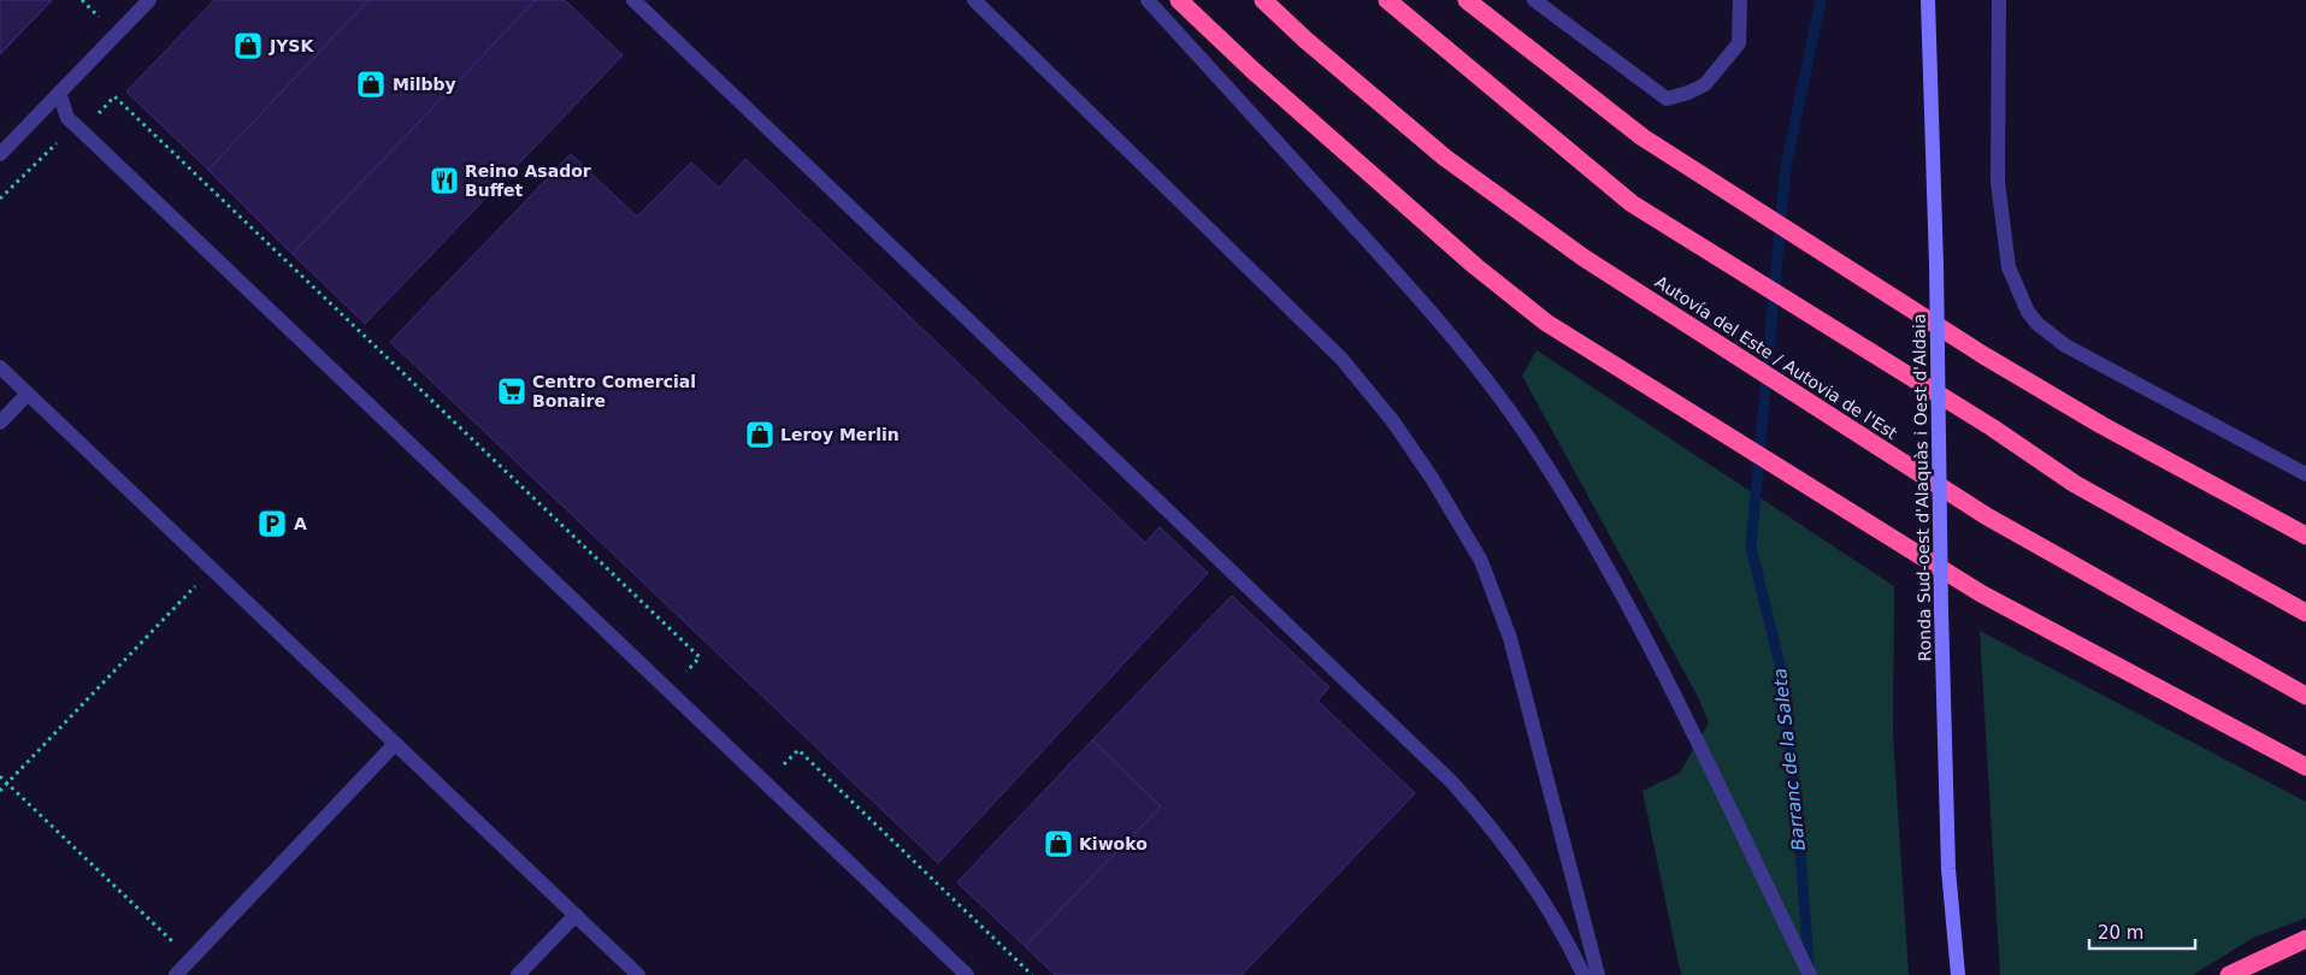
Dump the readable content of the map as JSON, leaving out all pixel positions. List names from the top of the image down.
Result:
{
  "streets": {
    "highway": ["Autovía del Este / Autovia de l'Est"],
    "main road": ["Ronda Sud-oest d'Alaquàs i Oest d'Aldaia"]
  },
  "water": ["Barranc de la Saleta"],
  "places": {
    "shop": [
      "JYSK",
      "Milbby",
      "Leroy Merlin",
      "Kiwoko"
    ],
    "restaurant": ["Reino Asador Buffet"],
    "supermarket": ["Centro Comercial Bonaire"],
    "parking": ["A"]
  },
  "scale_bar": "20 m"
}
